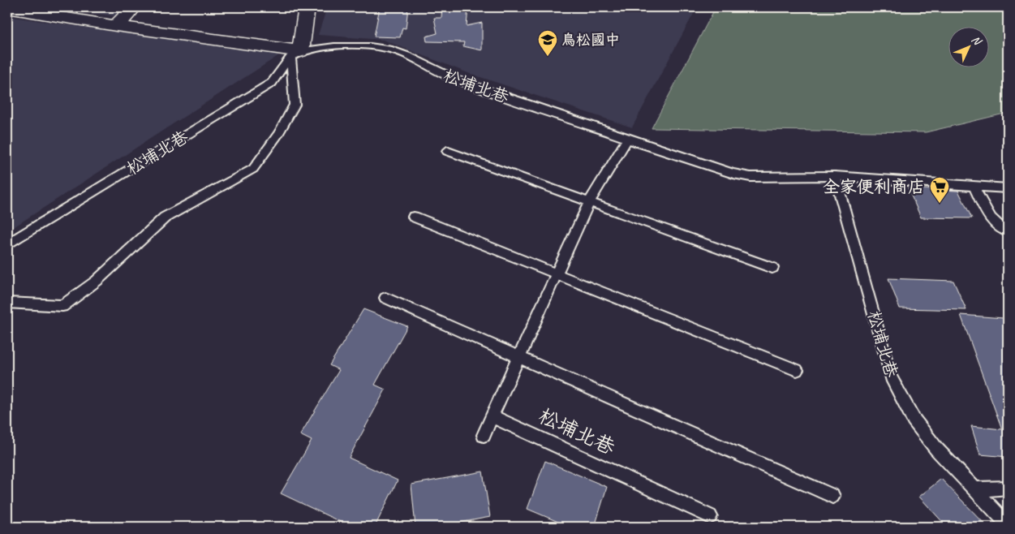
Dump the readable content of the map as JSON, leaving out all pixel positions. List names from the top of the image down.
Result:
{
  "streets": {
    "street": ["松埔北巷"]
  },
  "places": {
    "school or university": ["鳥松國中"],
    "supermarket": ["全家便利商店"]
  },
  "north": "top right"
}
